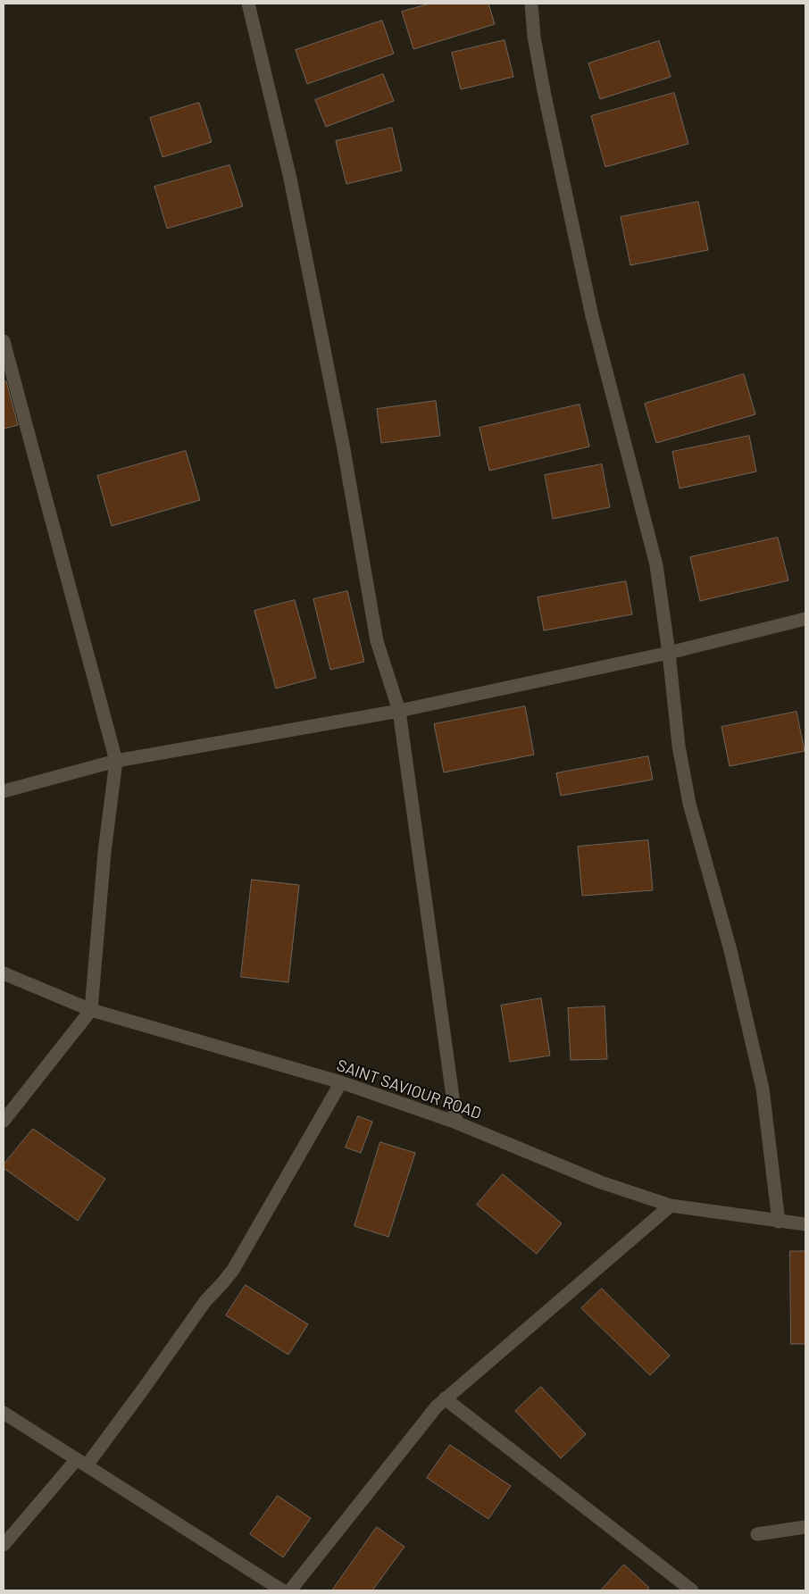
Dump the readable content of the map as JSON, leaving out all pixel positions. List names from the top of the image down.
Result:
{
  "streets": {
    "street": ["SAINT SAVIOUR ROAD"]
  }
}
